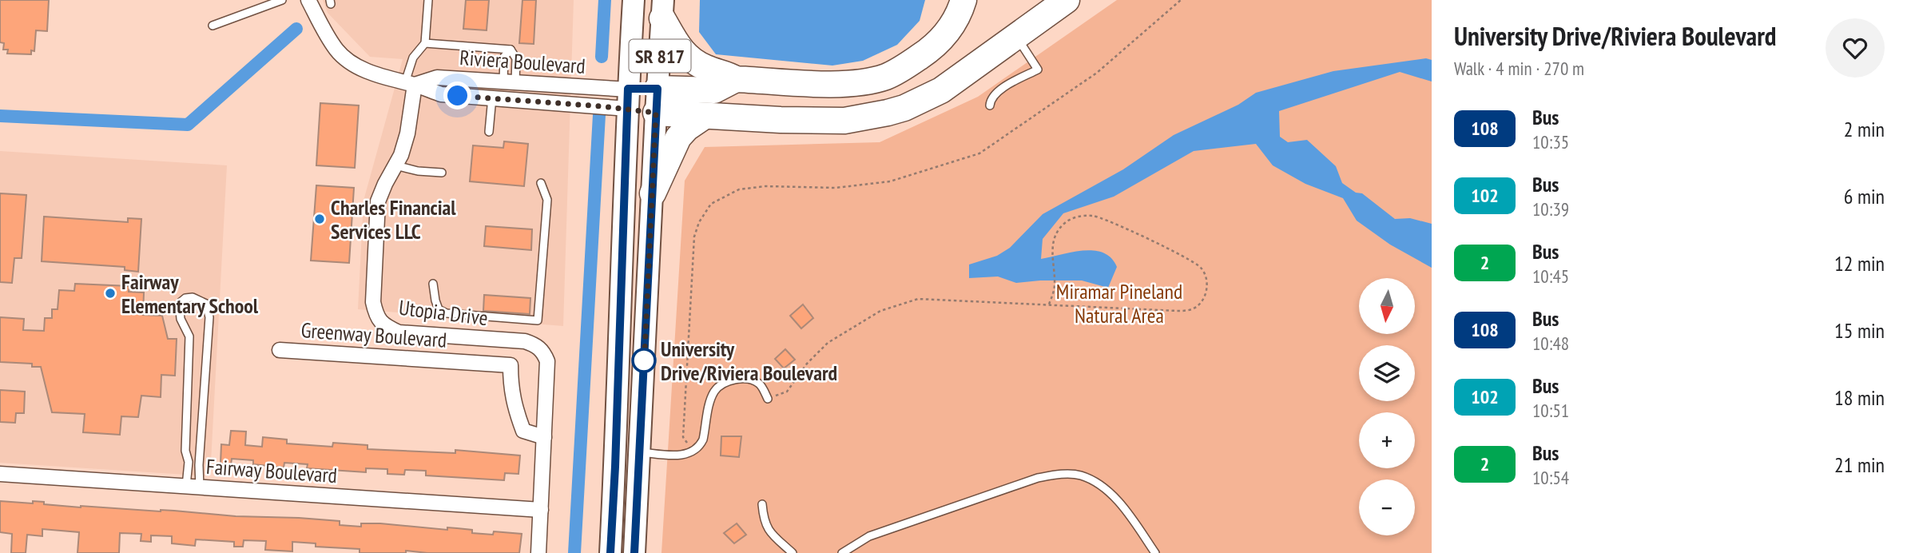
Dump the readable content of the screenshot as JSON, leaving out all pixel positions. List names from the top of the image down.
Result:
{
  "streets": {
    "main road": ["SR 817"],
    "street": [
      "Riviera Boulevard",
      "Utopia Drive",
      "Greenway Boulevard",
      "Fairway Boulevard"
    ]
  },
  "crossings": [
    ["SR 817", "Riviera Boulevard"],
    ["Riviera Boulevard", "Utopia Drive"],
    ["Utopia Drive", "Greenway Boulevard"],
    ["Utopia Drive", "Fairway Boulevard"]
  ],
  "parks": ["Miramar Pineland Natural Area"],
  "places": ["Charles Financial Services LLC", "Fairway Elementary School", "University Drive/Riviera Boulevard"],
  "lines": ["bus line 108"],
  "north": "bottom",
  "page": {
    "heading": ["University Drive/Riviera Boulevard", "Walk · 4 min · 270 m"],
    "list": [
      {
        "mark": "108",
        "name": "Bus",
        "note": "10:35",
        "value": "2 min"
      },
      {
        "mark": "102",
        "name": "Bus",
        "note": "10:39",
        "value": "6 min"
      },
      {
        "mark": "2",
        "name": "Bus",
        "note": "10:45",
        "value": "12 min"
      },
      {
        "mark": "108",
        "name": "Bus",
        "note": "10:48",
        "value": "15 min"
      },
      {
        "mark": "102",
        "name": "Bus",
        "note": "10:51",
        "value": "18 min"
      },
      {
        "mark": "2",
        "name": "Bus",
        "note": "10:54",
        "value": "21 min"
      }
    ],
    "map_buttons": ["+", "−"]
  }
}
